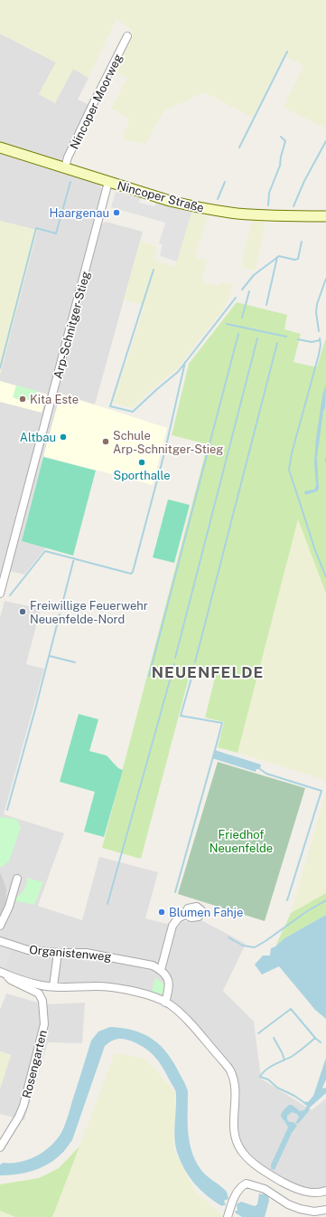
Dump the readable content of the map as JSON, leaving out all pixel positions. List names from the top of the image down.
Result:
{
  "streets": {
    "main road": ["Nincoper Straße"],
    "street": [
      "Nincoper Moorweg",
      "Arp-Schnitger-Stieg",
      "Organistenweg",
      "Rosengarten"
    ]
  },
  "crossings": [
    ["Nincoper Moorweg", "Nincoper Straße"],
    ["Nincoper Straße", "Arp-Schnitger-Stieg"]
  ],
  "districts": ["NEUENFELDE"],
  "parks": ["Friedhof Neuenfelde"],
  "places": [
    "Haargenau",
    "Kita Este",
    "Altbau",
    "Schule Arp-Schnitger-Stieg",
    "Sporthalle",
    "Freiwillige Feuerwehr Neuenfelde-Nord",
    "Blumen Fahje"
  ]
}
